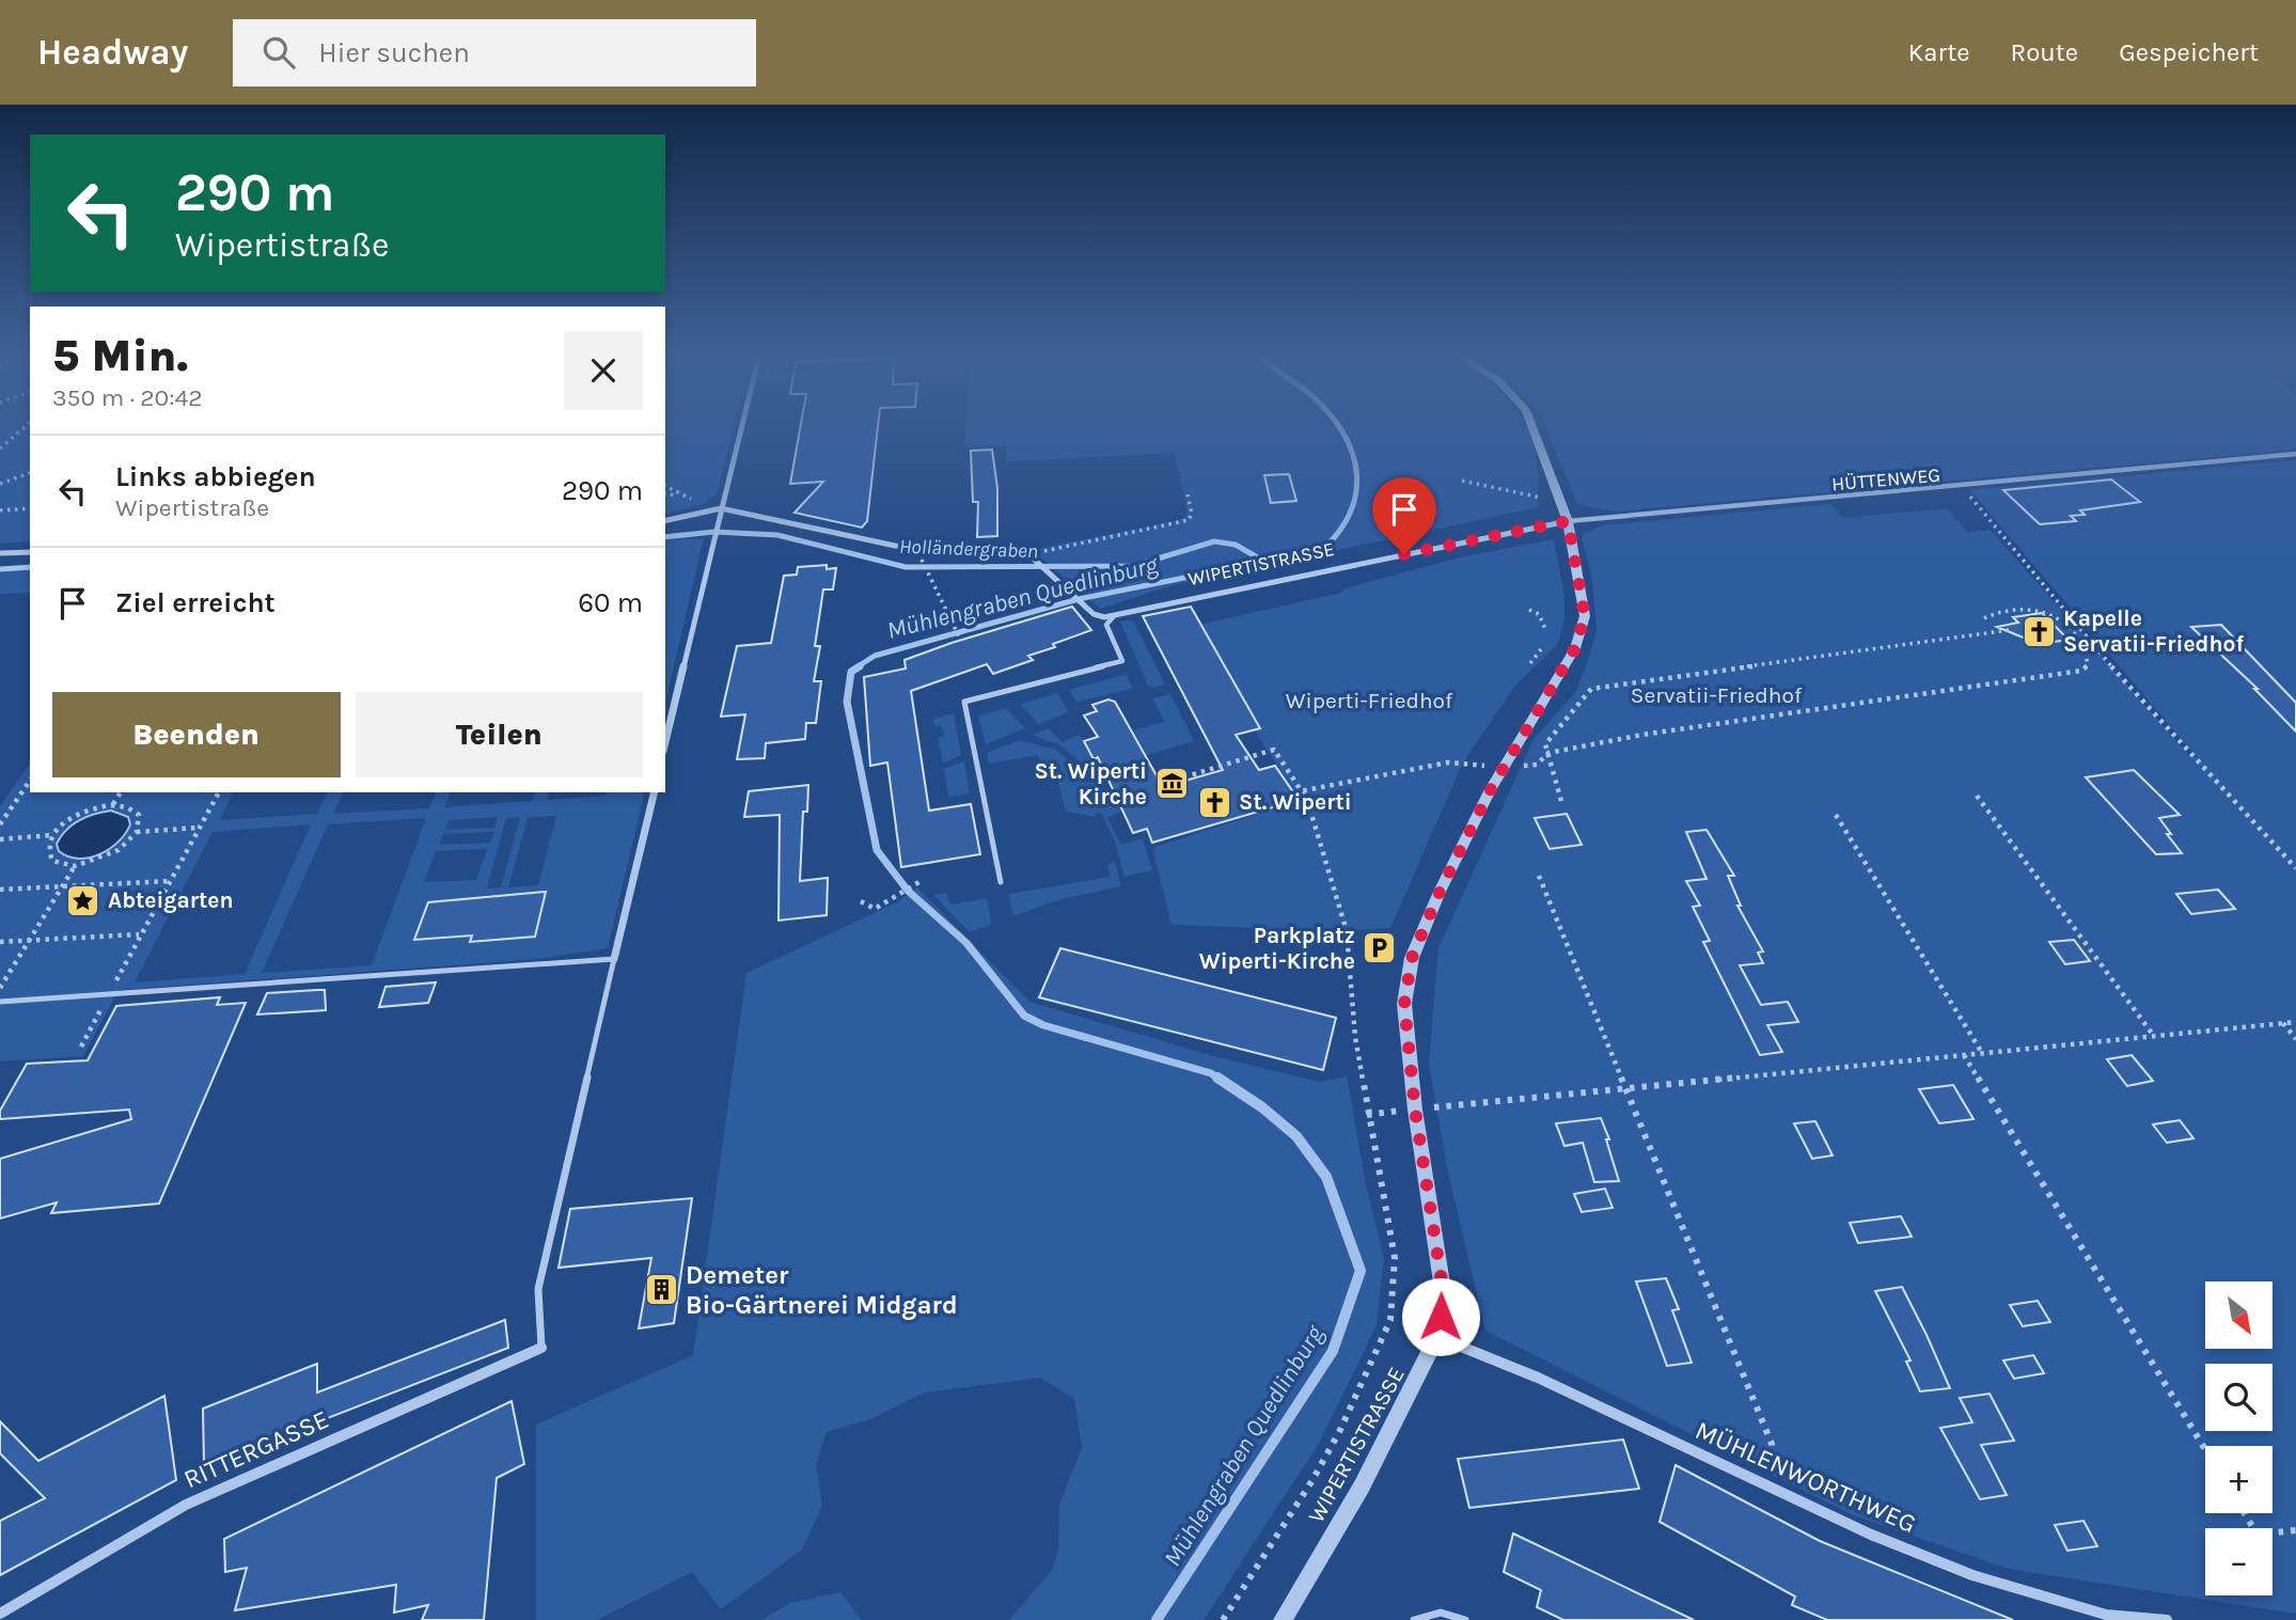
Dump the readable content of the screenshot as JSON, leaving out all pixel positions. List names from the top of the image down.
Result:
{
  "streets": {
    "street": ["WIPERTISTRASSE", "RITTERGASSE", "MÜHLENWORTHWEG"],
    "lane": ["HÜTTENWEG"]
  },
  "crossings": [
    ["HÜTTENWEG", "WIPERTISTRASSE"],
    ["WIPERTISTRASSE", "MÜHLENWORTHWEG"]
  ],
  "water": ["Holländergraben", "Mühlengraben Quedlinburg"],
  "parks": ["Servatii-Friedhof", "Wiperti-Friedhof"],
  "places": {
    "church": ["Kapelle Servatii-Friedhof", "St. Wiperti"],
    "museum": ["St. Wiperti Kirche"],
    "place": ["Abteigarten"],
    "parking": ["Parkplatz Wiperti-Kirche"],
    "building": ["Demeter Bio-Gärtnerei Midgard"]
  },
  "north": "bottom right",
  "page": {
    "header": "Headway",
    "search": "Hier suchen",
    "nav": ["Karte", "Route", "Gespeichert"],
    "turn": ["290 m", "Wipertistraße"],
    "heading": ["5 Min.", "350 m · 20:42"],
    "list": [
      {
        "name": "Links abbiegen",
        "note": "Wipertistraße",
        "value": "290 m"
      },
      {
        "name": "Ziel erreicht",
        "value": "60 m"
      }
    ],
    "buttons": ["Beenden", "Teilen"],
    "map_buttons": ["+", "−"]
  }
}
